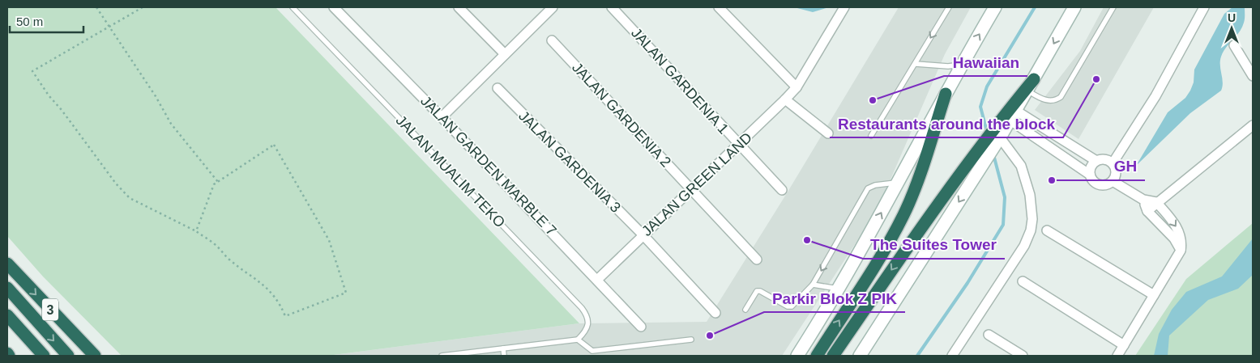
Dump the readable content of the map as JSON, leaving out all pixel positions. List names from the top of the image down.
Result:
{
  "streets": {
    "highway": ["3"],
    "street": [
      "JALAN GARDENIA 1",
      "JALAN GARDENIA 2",
      "JALAN GARDENIA 3",
      "JALAN GARDEN MARBLE 7",
      "JALAN GREEN LAND"
    ],
    "lane": ["JALAN MUALIM TEKO"]
  },
  "crossings": [
    ["JALAN GARDENIA 1", "JALAN GREEN LAND"],
    ["JALAN GARDENIA 2", "JALAN GREEN LAND"],
    ["JALAN GARDENIA 3", "JALAN GREEN LAND"],
    ["JALAN GARDEN MARBLE 7", "JALAN GREEN LAND"]
  ],
  "places": [
    "Restaurants around the block",
    "Hawaiian",
    "GH",
    "The Suites Tower",
    "Parkir Blok Z PIK"
  ],
  "scale_bar": "50 m",
  "north": "top"
}
